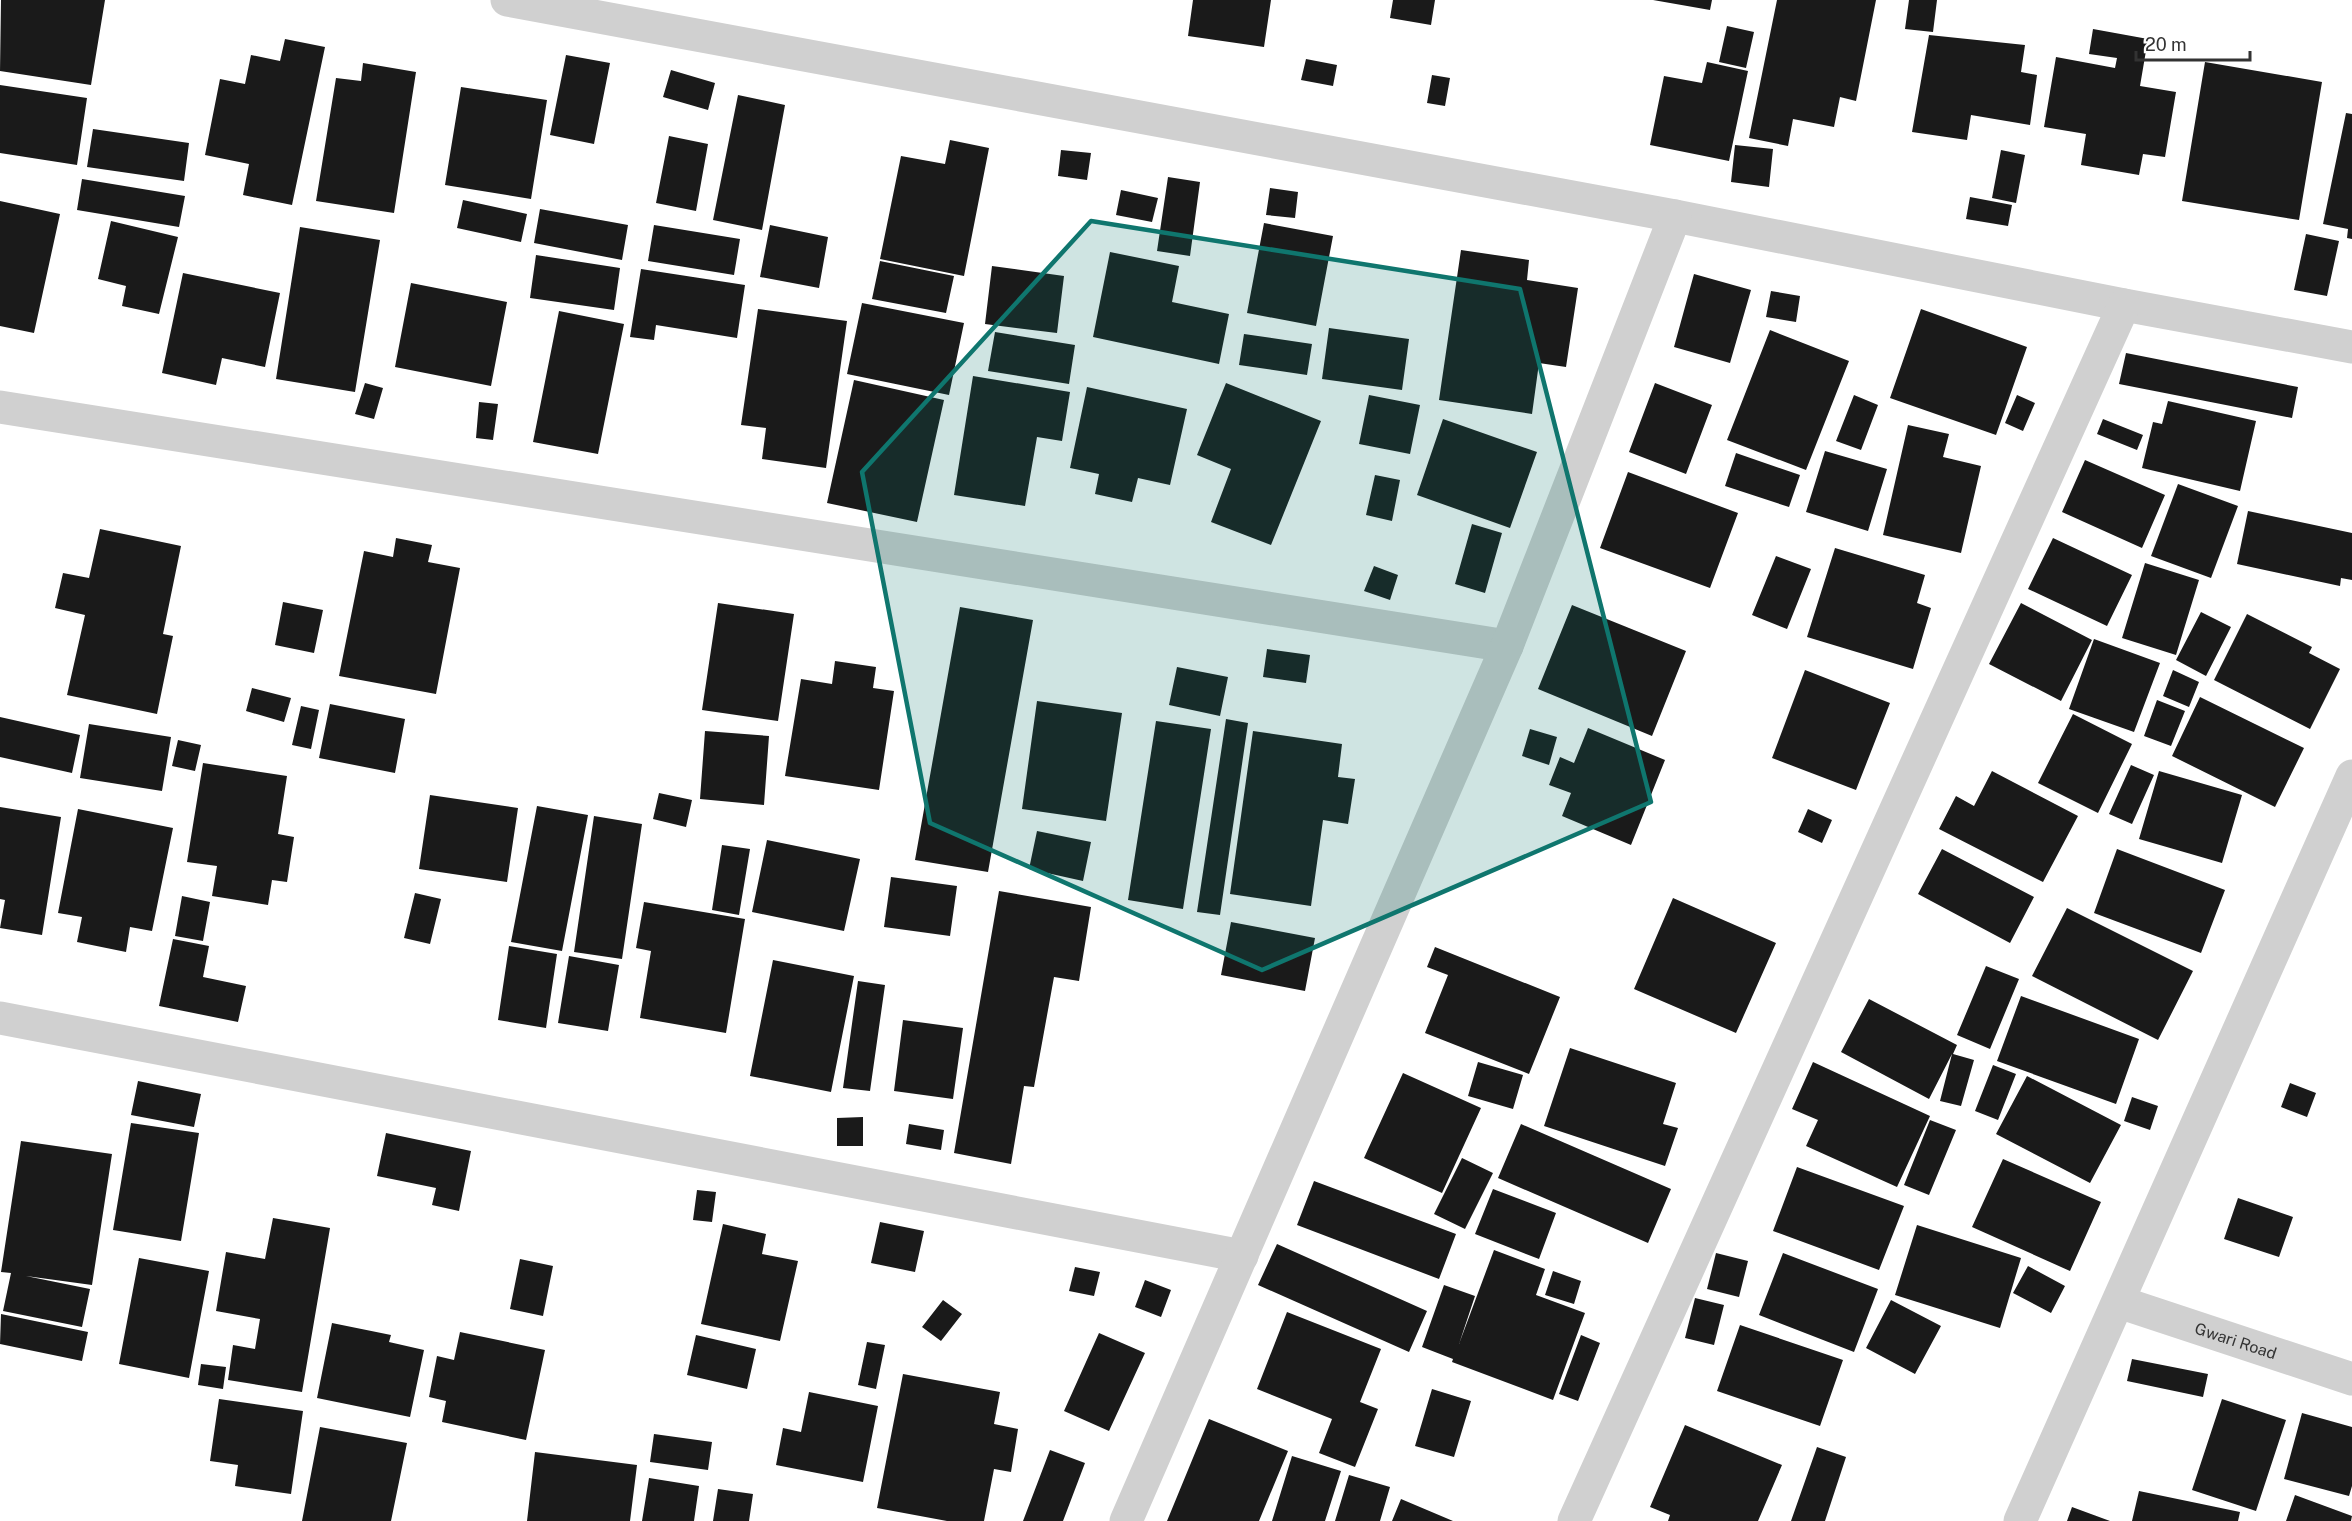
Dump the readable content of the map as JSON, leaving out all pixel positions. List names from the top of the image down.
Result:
{
  "streets": {
    "street": ["Gwari Road"]
  },
  "scale_bar": "20 m"
}
